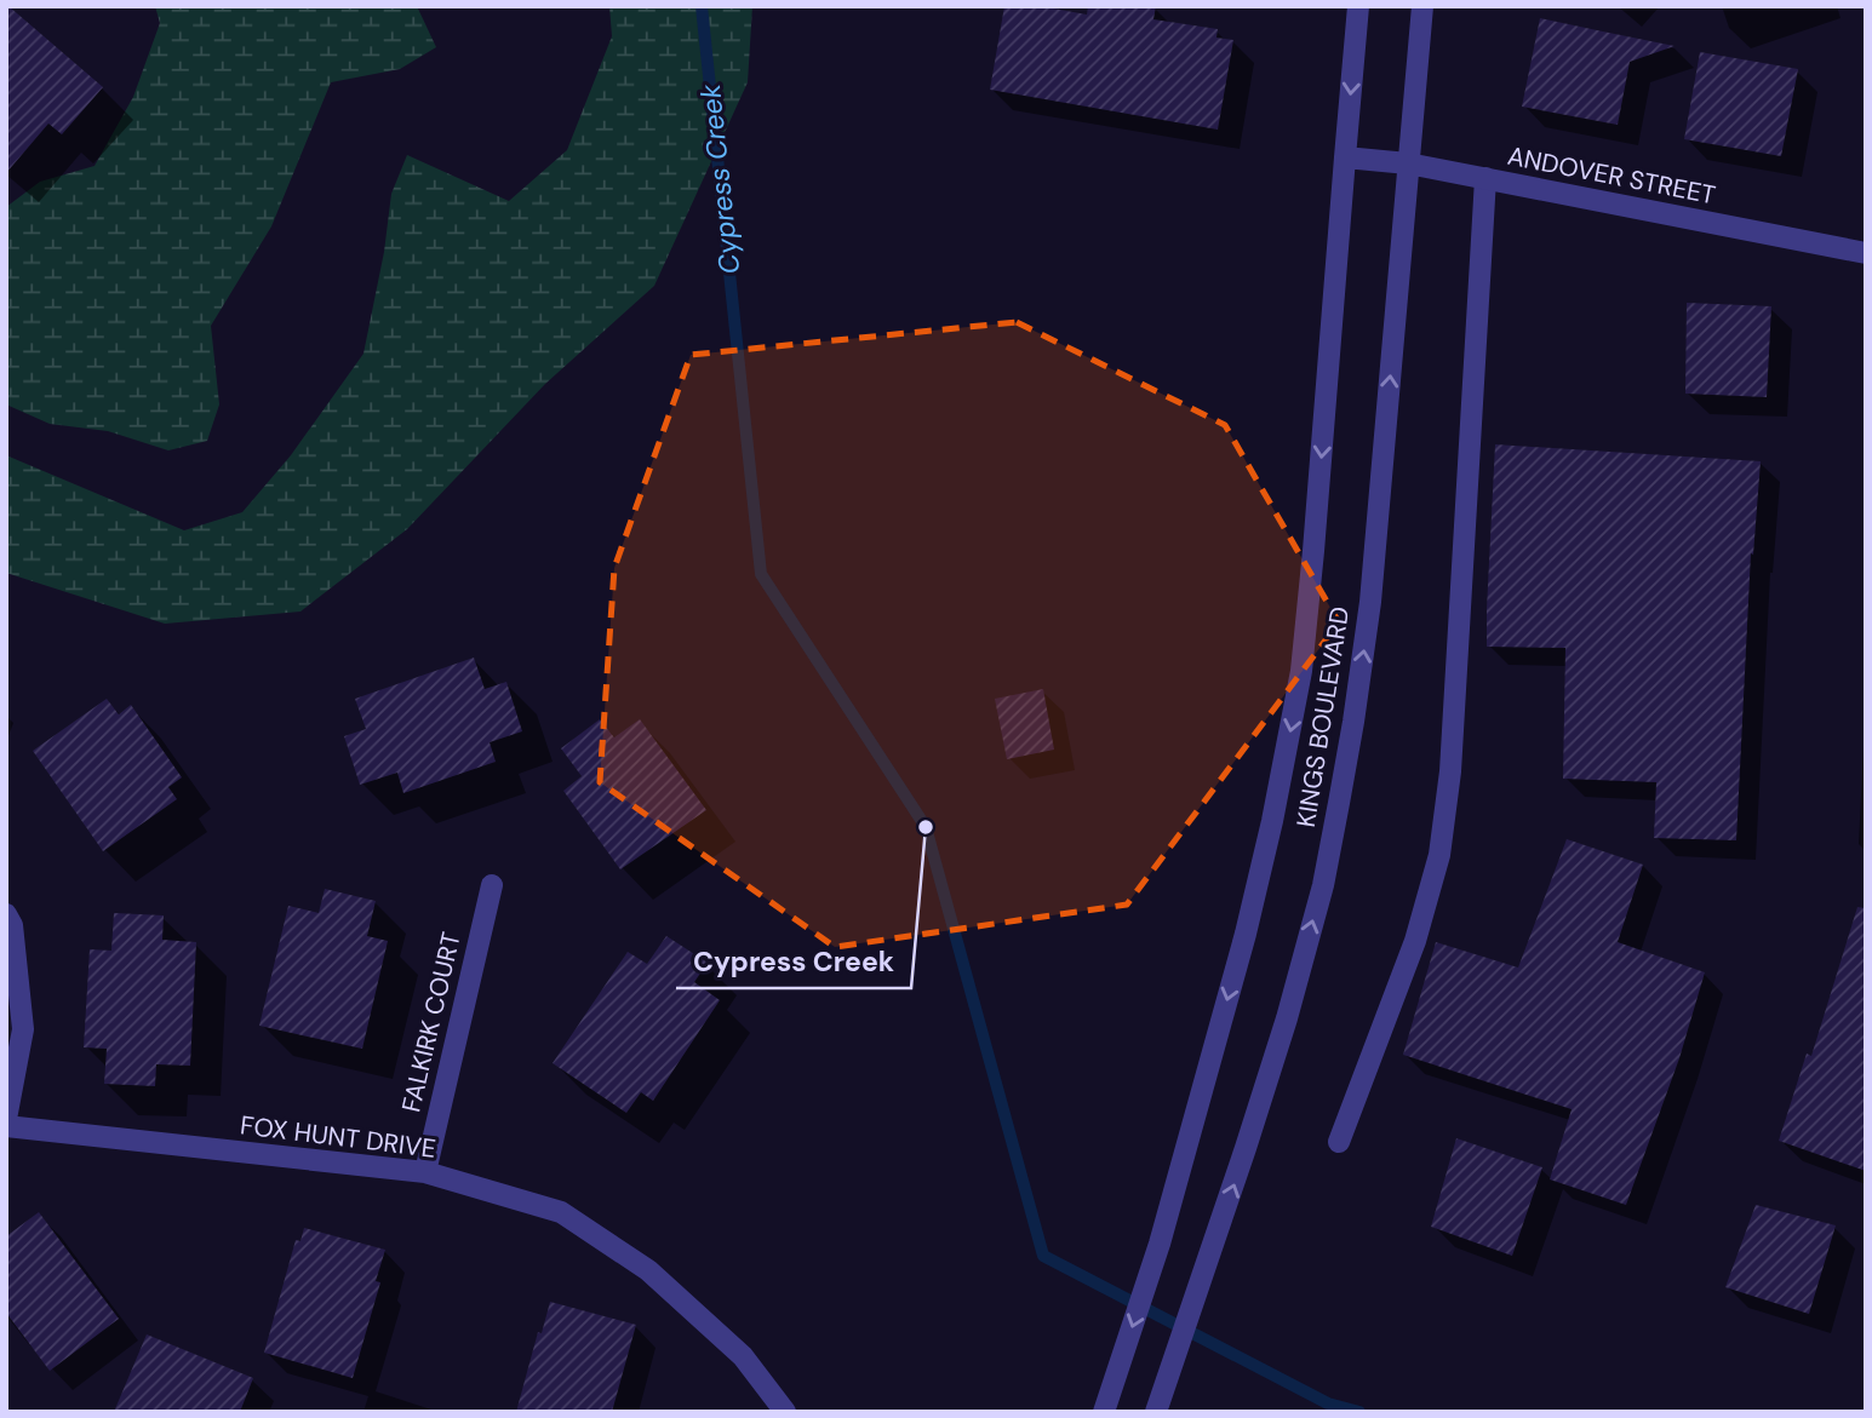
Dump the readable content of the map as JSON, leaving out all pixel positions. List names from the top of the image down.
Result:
{
  "streets": {
    "street": [
      "ANDOVER STREET",
      "KINGS BOULEVARD",
      "FALKIRK COURT",
      "FOX HUNT DRIVE"
    ]
  },
  "crossings": [
    ["ANDOVER STREET", "KINGS BOULEVARD"],
    ["FALKIRK COURT", "FOX HUNT DRIVE"]
  ],
  "water": ["Cypress Creek"],
  "places": ["Cypress Creek"]
}
